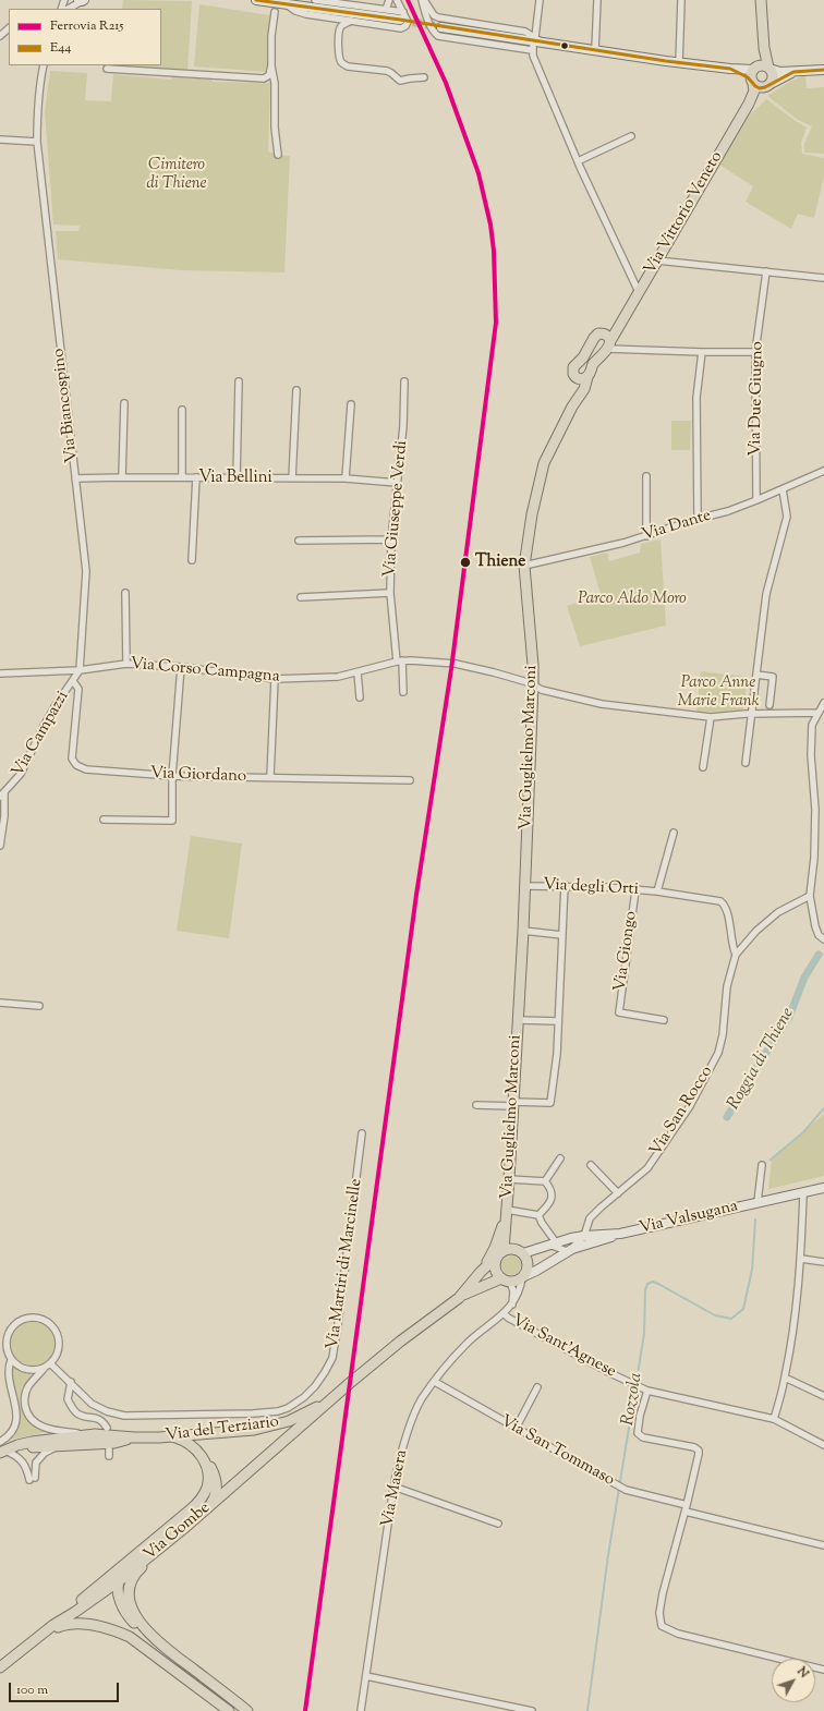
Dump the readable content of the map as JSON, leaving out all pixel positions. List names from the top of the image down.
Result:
{
  "streets": {
    "main road": [
      "Via Vittorio Veneto",
      "Via Guglielmo Marconi",
      "Via Valsugana",
      "Via del Terziario",
      "Via Gombe"
    ],
    "street": [
      "Via Due Giugno",
      "Via Biancospino",
      "Via Bellini",
      "Via Giuseppe Verdi",
      "Via Dante",
      "Via Corso Campagna",
      "Via Campazzi",
      "Via Giordano",
      "Via degli Orti",
      "Via Giongo",
      "Via San Rocco",
      "Via Martiri di Marcinelle",
      "Via Sant'Agnese",
      "Via San Tommaso",
      "Via Masera"
    ]
  },
  "crossings": [
    ["Via Vittorio Veneto", "Via Dante"],
    ["Via Vittorio Veneto", "Via Guglielmo Marconi"],
    ["Via Due Giugno", "Via Dante"],
    ["Via Biancospino", "Via Bellini"],
    ["Via Biancospino", "Via Corso Campagna"],
    ["Via Biancospino", "Via Campazzi"],
    ["Via Bellini", "Via Giuseppe Verdi"],
    ["Via Giuseppe Verdi", "Via Corso Campagna"],
    ["Via Dante", "Via Guglielmo Marconi"],
    ["Via Corso Campagna", "Via Campazzi"],
    ["Via Corso Campagna", "Via Guglielmo Marconi"],
    ["Via Campazzi", "Via Giordano"],
    ["Via Guglielmo Marconi", "Via degli Orti"],
    ["Via Guglielmo Marconi", "Via Valsugana"],
    ["Via Guglielmo Marconi", "Via Masera"],
    ["Via Guglielmo Marconi", "Via Gombe"],
    ["Via degli Orti", "Via Giongo"],
    ["Via degli Orti", "Via San Rocco"],
    ["Via San Rocco", "Via Valsugana"],
    ["Via Valsugana", "Via Masera"],
    ["Via Martiri di Marcinelle", "Via del Terziario"],
    ["Via Sant'Agnese", "Via Masera"],
    ["Via del Terziario", "Via Gombe"],
    ["Via San Tommaso", "Via Masera"]
  ],
  "water": ["Roggia di Thiene", "Rozzola"],
  "parks": ["Cimitero di Thiene", "Parco Aldo Moro", "Parco Anne Marie Frank"],
  "places": ["Thiene"],
  "lines": ["rail line R215", "transit line E44"],
  "legend": ["Ferrovia R215", "E44"],
  "scale_bar": "100 m",
  "north": "top right"
}
